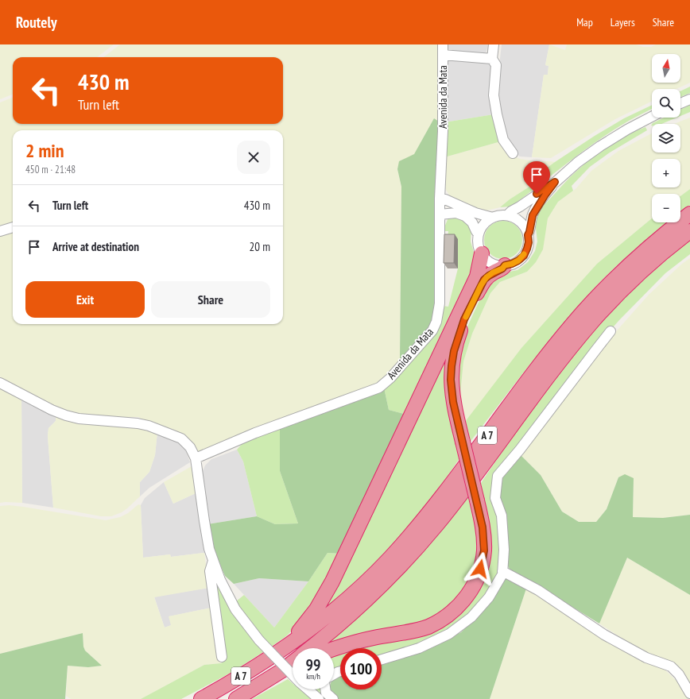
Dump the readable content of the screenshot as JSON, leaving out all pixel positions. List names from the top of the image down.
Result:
{
  "streets": {
    "highway": ["A 7"],
    "street": ["Avenida da Mata"]
  },
  "north": "top",
  "page": {
    "header": "Routely",
    "nav": ["Map", "Layers", "Share"],
    "map_buttons": ["+", "−"],
    "turn": ["430 m", "Turn left"],
    "heading": ["2 min", "450 m · 21:48"],
    "list": [
      {
        "name": "Turn left",
        "value": "430 m"
      },
      {
        "name": "Arrive at destination",
        "value": "20 m"
      }
    ],
    "buttons": ["Exit", "Share"],
    "speed": "99 km/h",
    "limit": "100"
  }
}
